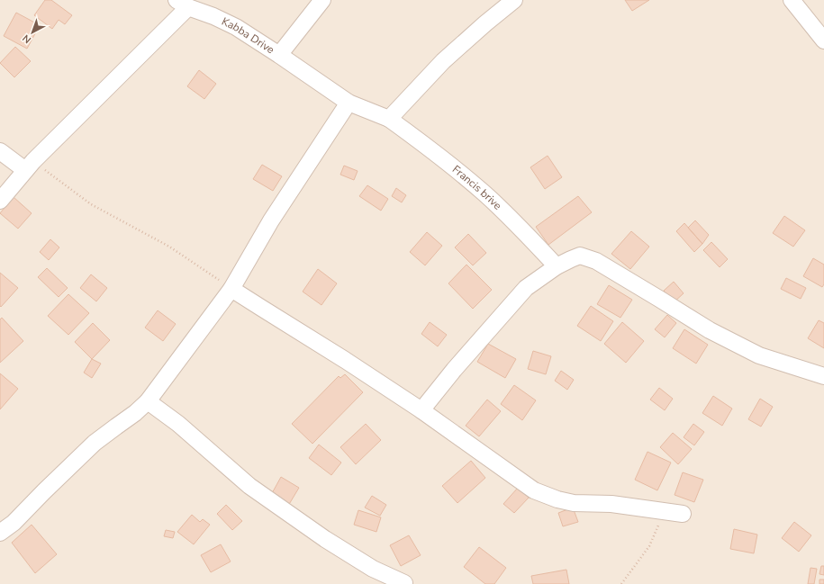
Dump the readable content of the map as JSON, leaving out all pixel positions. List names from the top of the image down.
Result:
{
  "streets": {
    "street": ["Kabba Drive", "Francis brive"]
  },
  "crossings": [
    ["Kabba Drive", "Francis brive"]
  ],
  "north": "bottom left"
}
